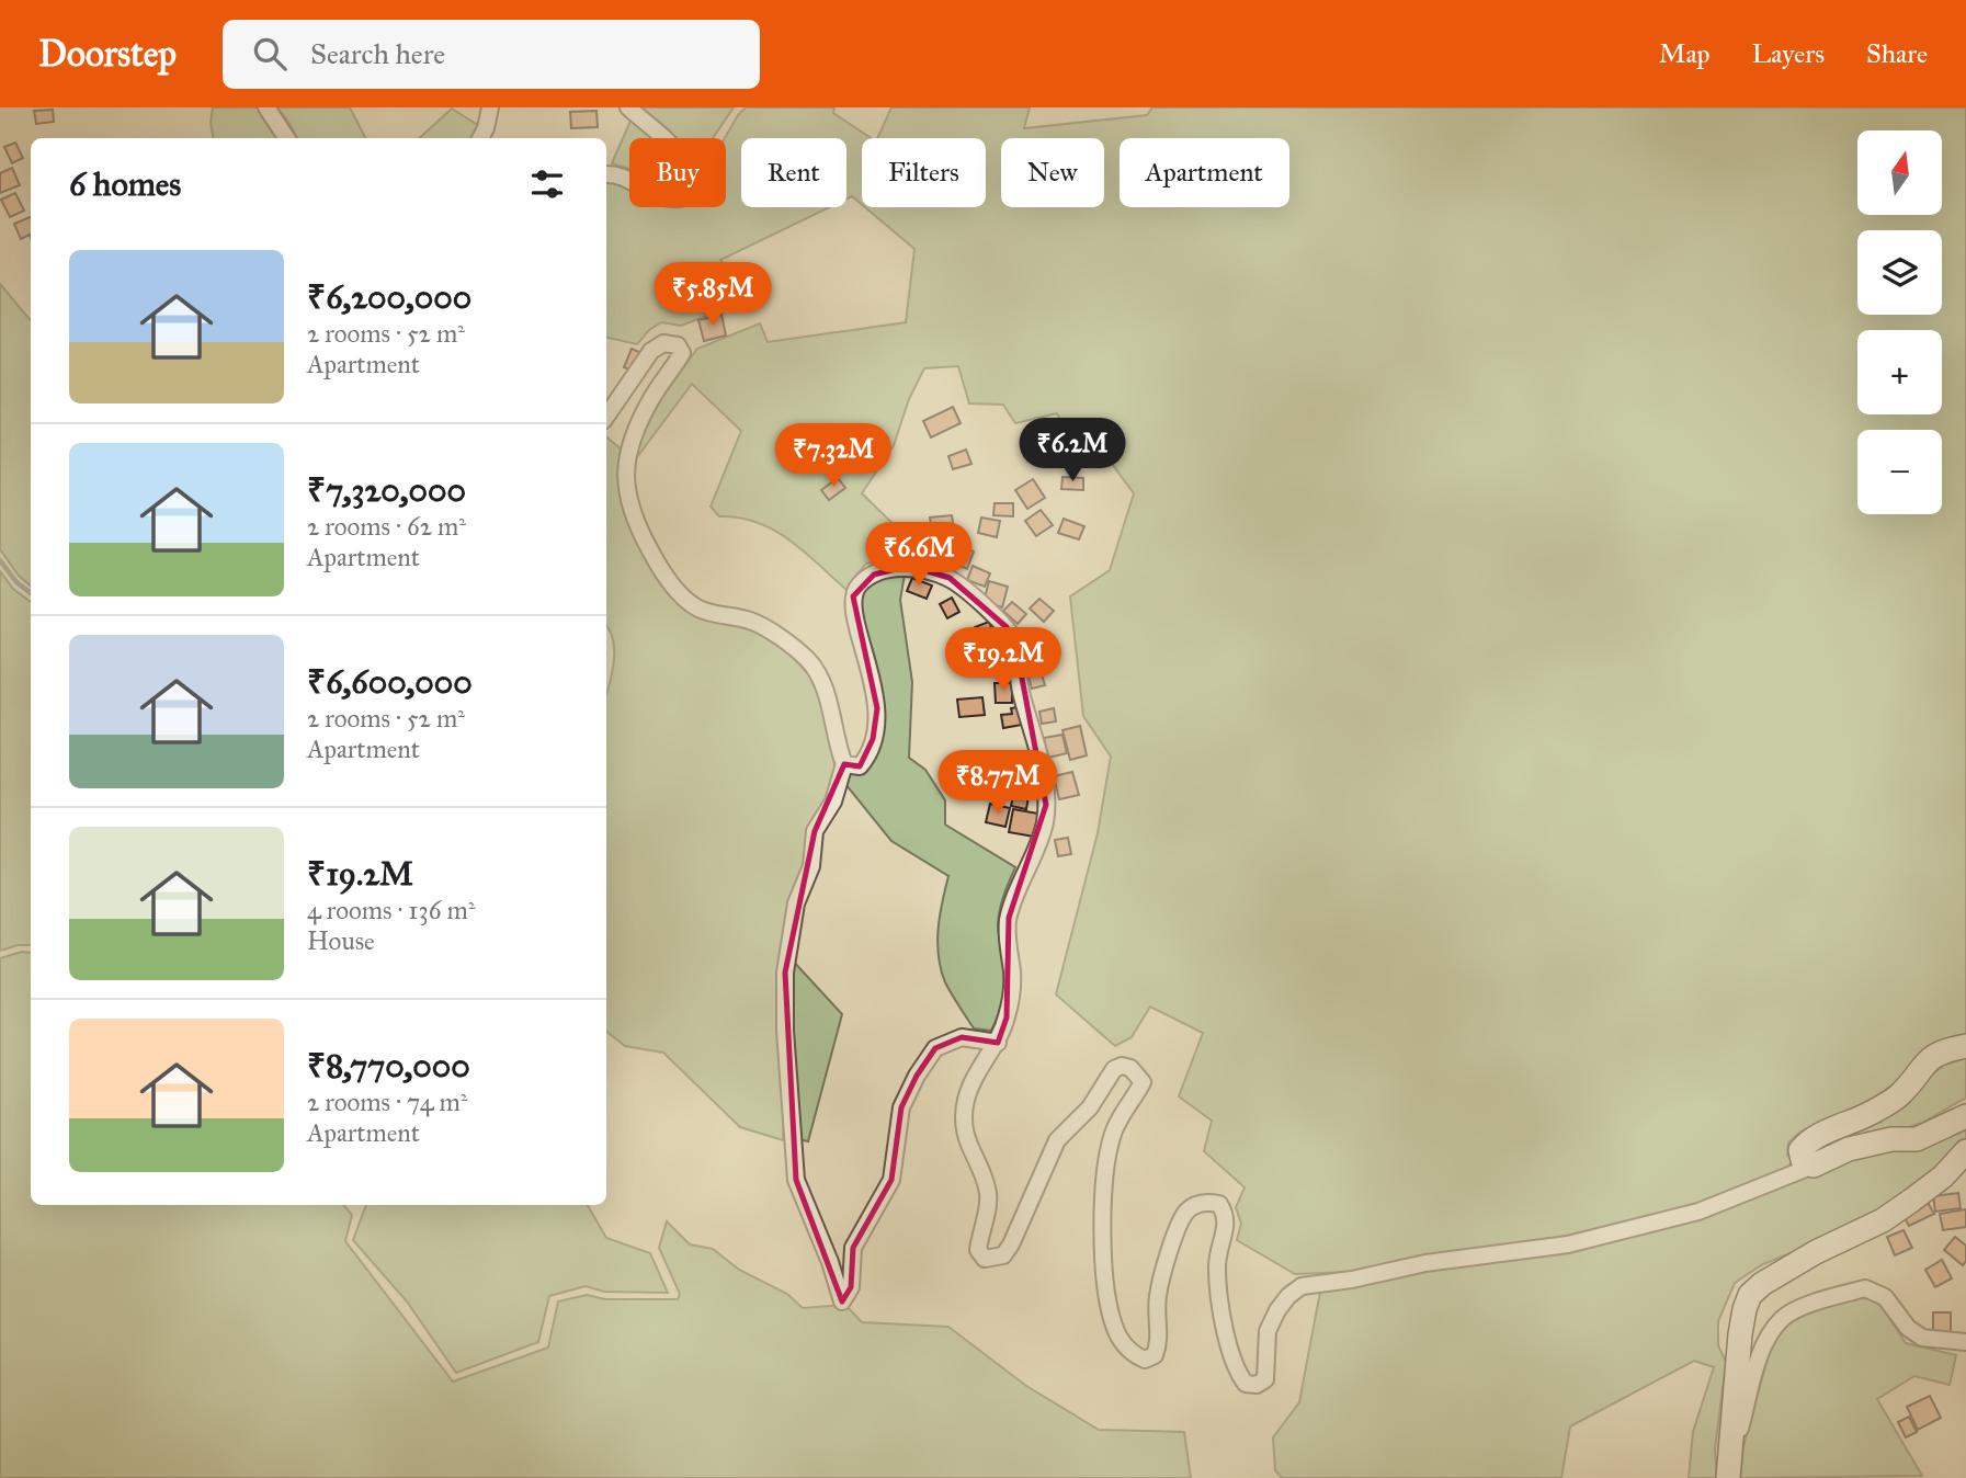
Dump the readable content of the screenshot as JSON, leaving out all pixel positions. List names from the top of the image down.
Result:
{
  "north": "top",
  "page": {
    "header": "Doorstep",
    "search": "Search here",
    "nav": ["Map", "Layers", "Share"],
    "map_buttons": ["+", "−"],
    "chip": [
      "Buy",
      "Rent",
      "Filters",
      "New",
      "Apartment"
    ],
    "heading": "6 homes",
    "list": [
      {
        "name": "₹6,200,000",
        "note": "2 rooms · 52 m² · Apartment"
      },
      {
        "name": "₹7,320,000",
        "note": "2 rooms · 62 m² · Apartment"
      },
      {
        "name": "₹6,600,000",
        "note": "2 rooms · 52 m² · Apartment"
      },
      {
        "name": "₹19.2M",
        "note": "4 rooms · 136 m² · House"
      },
      {
        "name": "₹8,770,000",
        "note": "2 rooms · 74 m² · Apartment"
      }
    ],
    "price": [
      "₹5.85M",
      "₹6.2M",
      "₹7.32M",
      "₹6.6M",
      "₹19.2M",
      "₹8.77M"
    ]
  }
}
